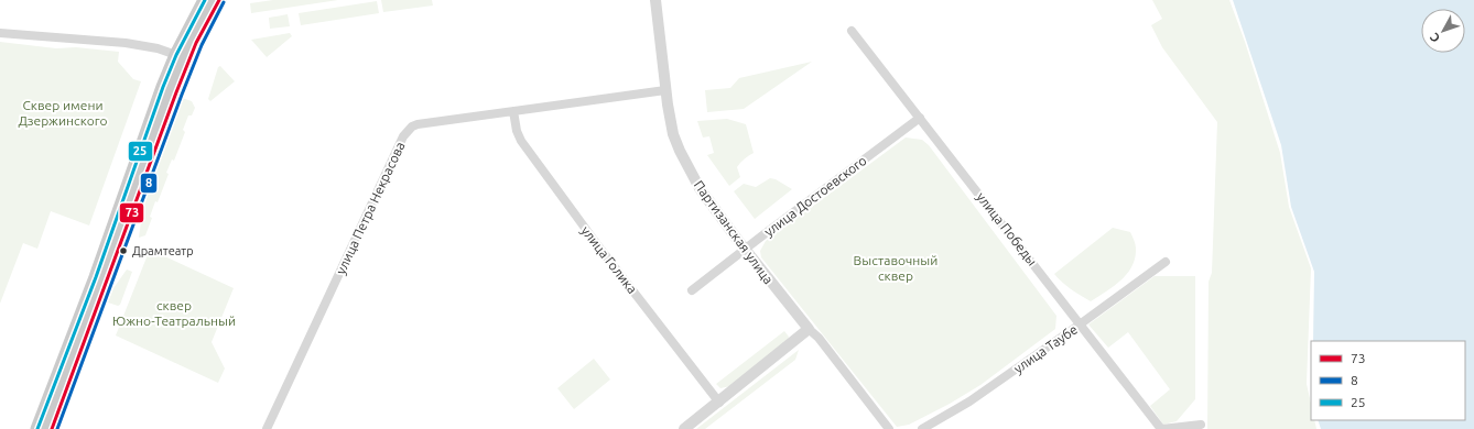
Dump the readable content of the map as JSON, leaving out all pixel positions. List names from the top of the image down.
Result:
{
  "streets": {
    "street": [
      "улица Достоевского",
      "улица Петра Некрасова",
      "улица Победы",
      "Партизанская улица",
      "улица Голика",
      "улица Таубе"
    ]
  },
  "crossings": [
    ["улица Достоевского", "улица Победы"],
    ["улица Достоевского", "Партизанская улица"],
    ["улица Петра Некрасова", "Партизанская улица"],
    ["улица Петра Некрасова", "улица Голика"],
    ["улица Победы", "улица Таубе"]
  ],
  "parks": ["Сквер имени Дзержинского", "Выставочный сквер", "сквер Южно-Театральный"],
  "places": ["Драмтеатр"],
  "lines": ["transit line 73", "transit line 25", "transit line 8"],
  "legend": ["73", "8", "25"],
  "north": "bottom left"
}
